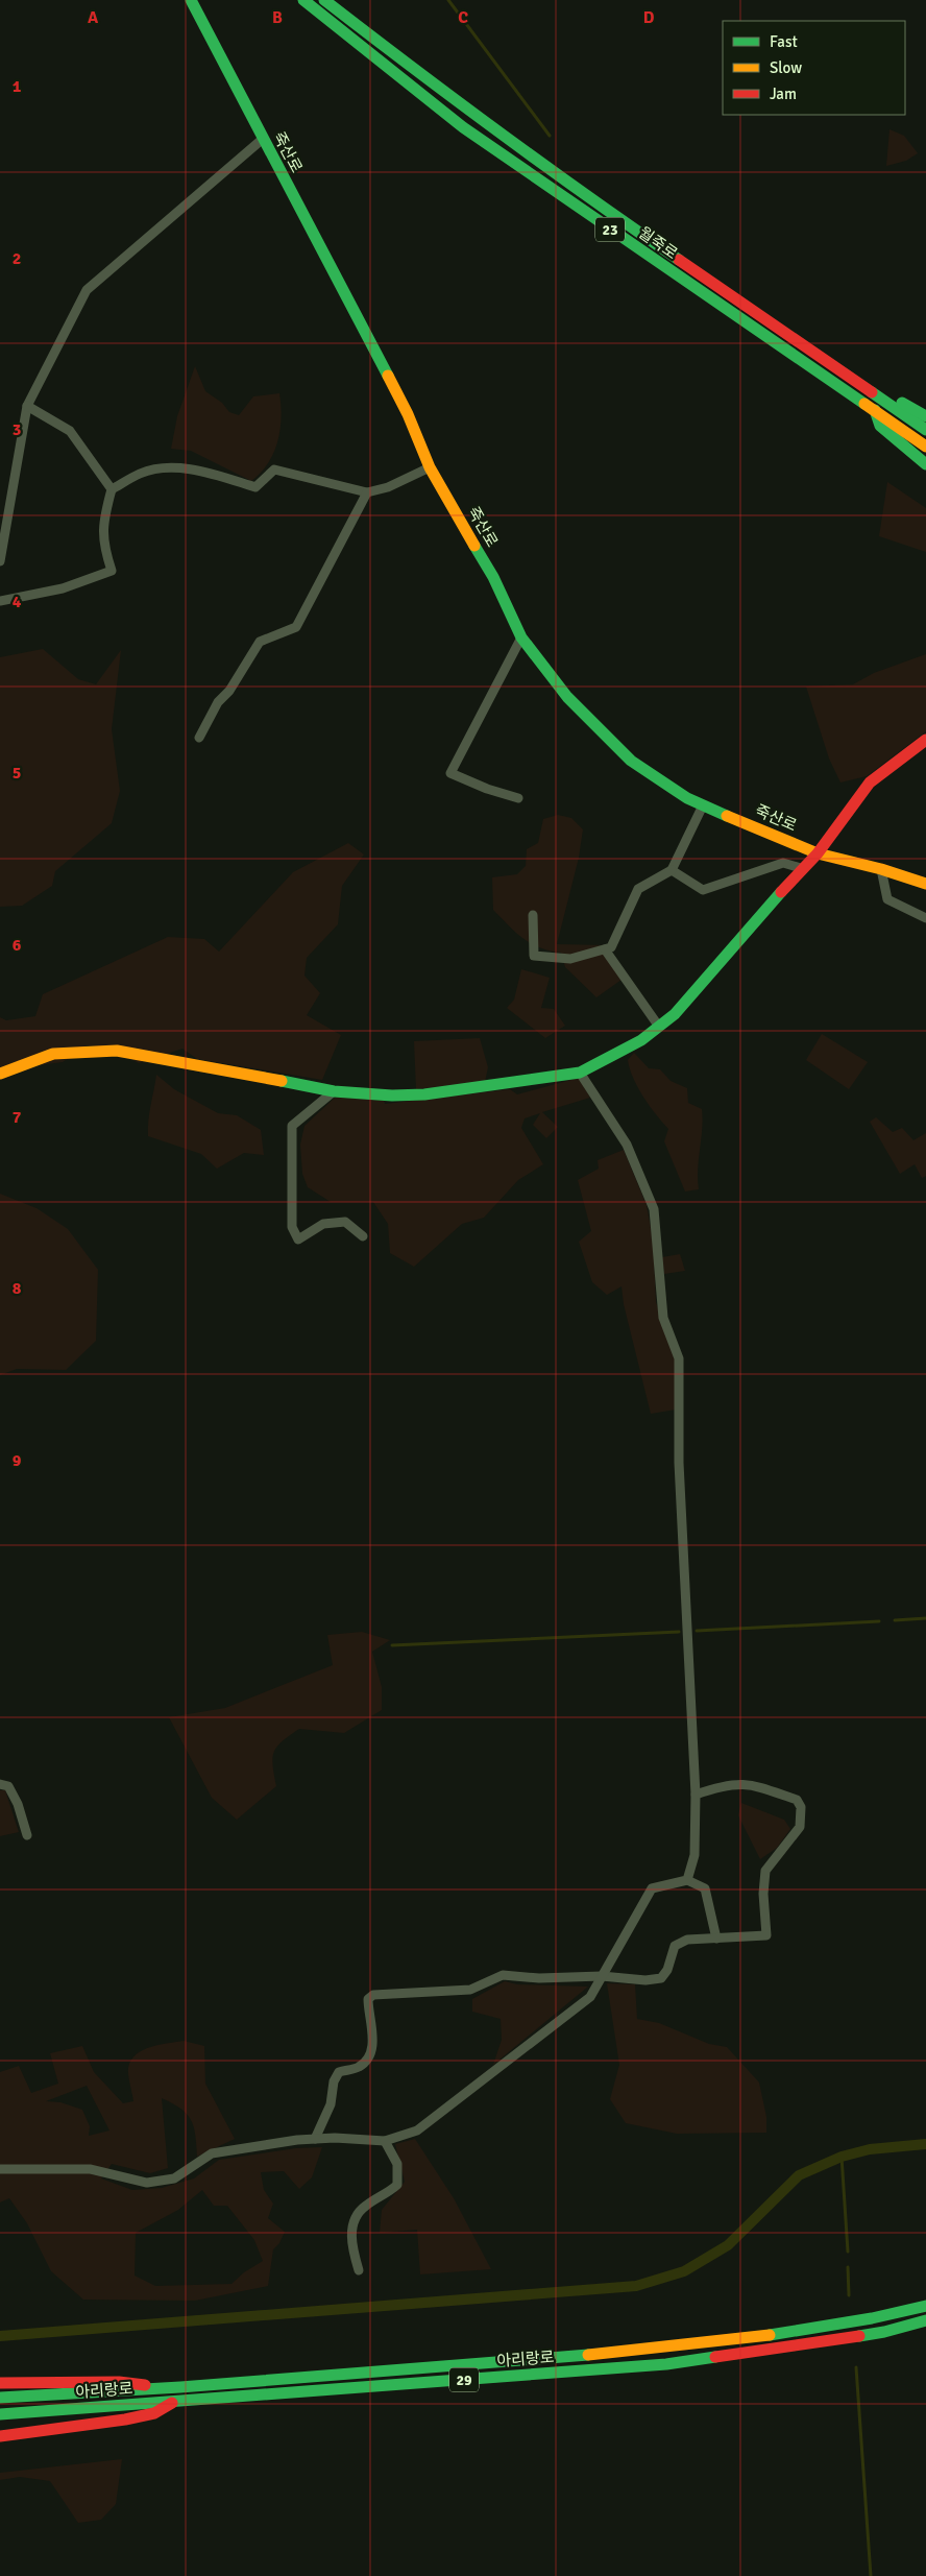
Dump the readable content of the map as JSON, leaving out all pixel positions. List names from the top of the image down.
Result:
{
  "streets": {
    "main road": [
      "죽산로",
      "23",
      "월죽로",
      "아리랑로",
      "29"
    ]
  },
  "legend": ["Fast", "Slow", "Jam"],
  "grid": {
    "columns": [
      "A",
      "B",
      "C",
      "D"
    ],
    "rows": [
      "1",
      "2",
      "3",
      "4",
      "5",
      "6",
      "7",
      "8",
      "9"
    ]
  }
}
